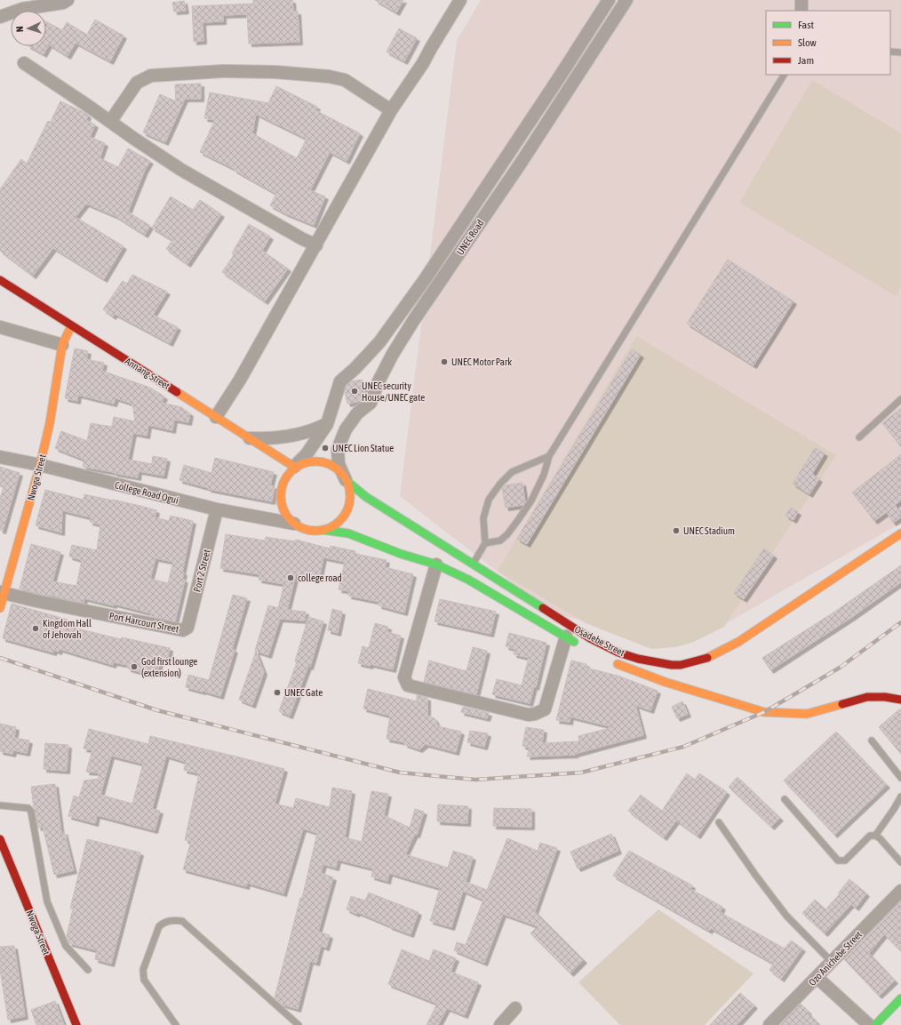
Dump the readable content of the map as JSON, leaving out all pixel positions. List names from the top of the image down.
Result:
{
  "streets": {
    "main road": ["Annang Street", "Nwoga Street", "Osadebe Street"],
    "street": [
      "UNEC Road",
      "College Road Ogui",
      "Port 2 Street",
      "Port Harcourt Street",
      "Ozo Anichebe Street"
    ]
  },
  "crossings": [
    ["UNEC Road", "Annang Street"],
    ["UNEC Road", "College Road Ogui"],
    ["UNEC Road", "Osadebe Street"],
    ["Annang Street", "Nwoga Street"],
    ["Annang Street", "College Road Ogui"],
    ["Annang Street", "Osadebe Street"],
    ["Nwoga Street", "College Road Ogui"],
    ["Nwoga Street", "Port Harcourt Street"],
    ["College Road Ogui", "Port 2 Street"],
    ["College Road Ogui", "Osadebe Street"],
    ["Port 2 Street", "Port Harcourt Street"]
  ],
  "places": [
    "UNEC Motor Park",
    "UNEC security House/UNEC gate",
    "UNEC Lion Statue",
    "UNEC Stadium",
    "college road",
    "Kingdom Hall of Jehovah",
    "God first lounge (extension)",
    "UNEC Gate"
  ],
  "legend": ["Fast", "Slow", "Jam"],
  "north": "left"
}
